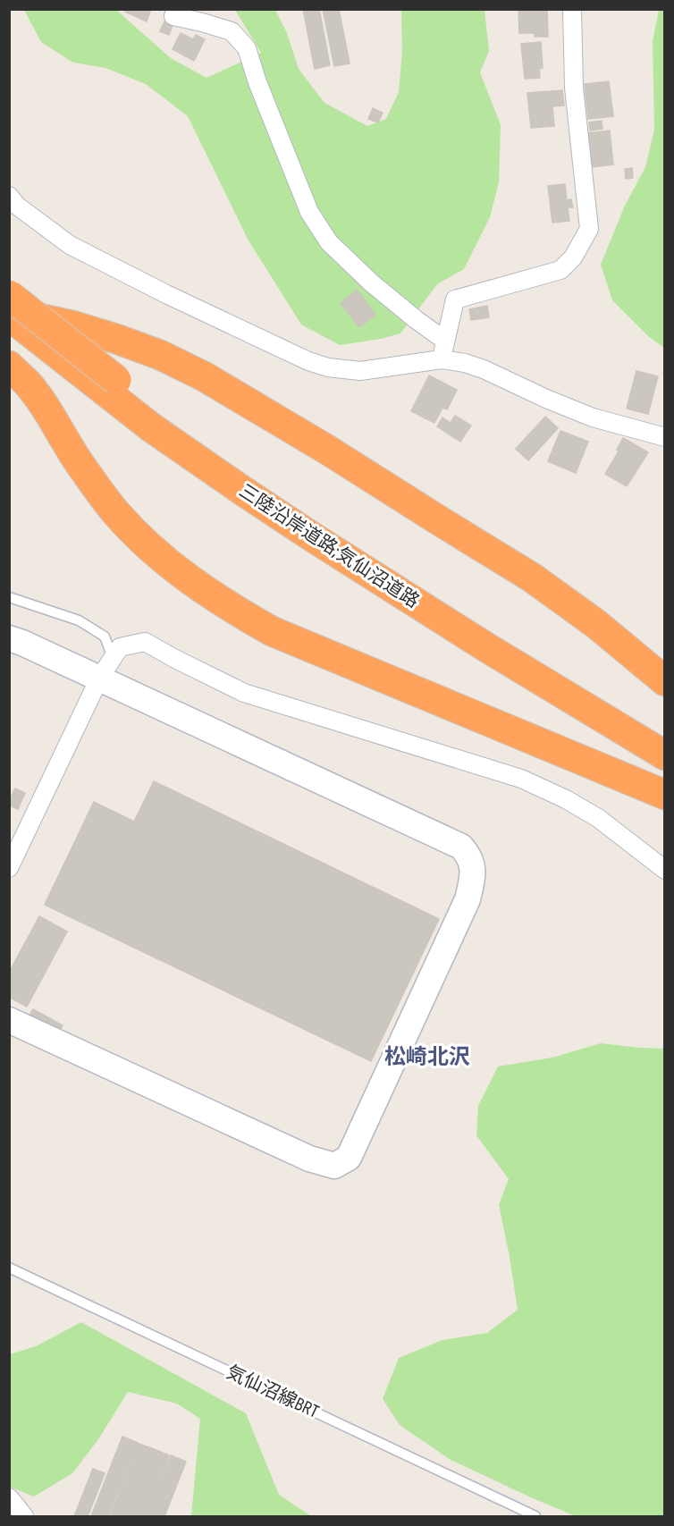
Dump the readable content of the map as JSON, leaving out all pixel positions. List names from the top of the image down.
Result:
{
  "streets": {
    "highway": ["三陸沿岸道路;気仙沼道路"],
    "lane": ["気仙沼線BRT"]
  },
  "districts": ["松崎北沢"]
}
